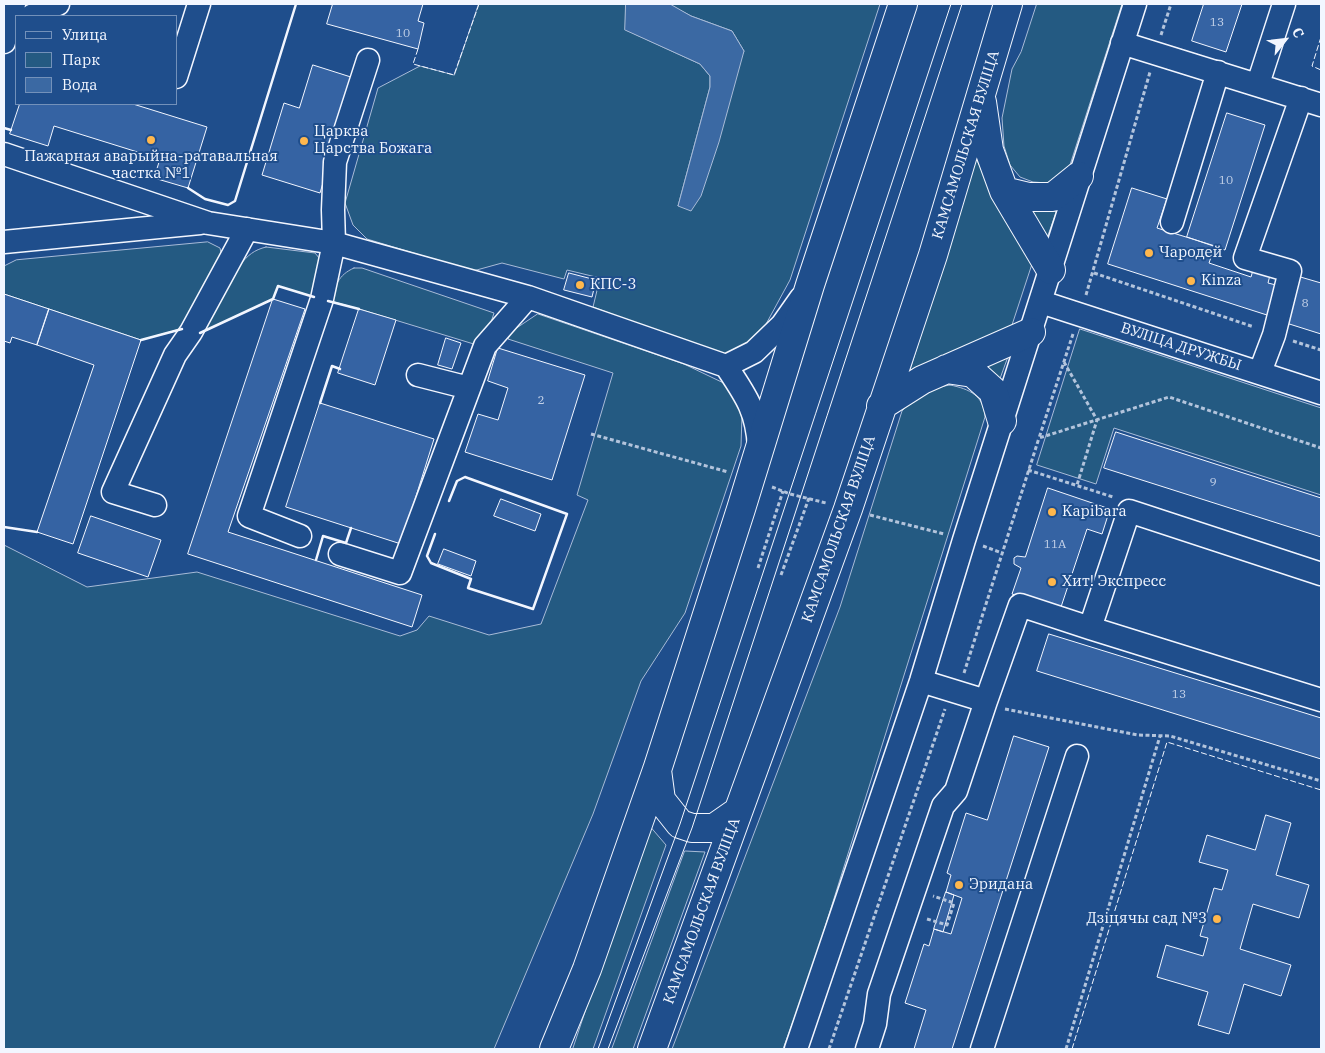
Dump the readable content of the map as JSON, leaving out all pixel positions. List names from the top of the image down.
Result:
{
  "streets": {
    "main road": ["КАМСАМОЛЬСКАЯ ВУЛІЦА"],
    "street": ["ВУЛІЦА ДРУЖБЫ"]
  },
  "places": [
    "Пажарная аварыйна-ратавальная частка №1",
    "Царква Царства Божага",
    "Чародей",
    "Kinza",
    "КПС-3",
    "Kapibara",
    "Хит! Экспресс",
    "Эридана",
    "Дзіцячы сад №3"
  ],
  "house_numbers": [
    "13",
    "10",
    "10",
    "8",
    "2",
    "9",
    "11А",
    "13"
  ],
  "legend": ["Улица", "Парк", "Вода"],
  "north": "top right"
}
